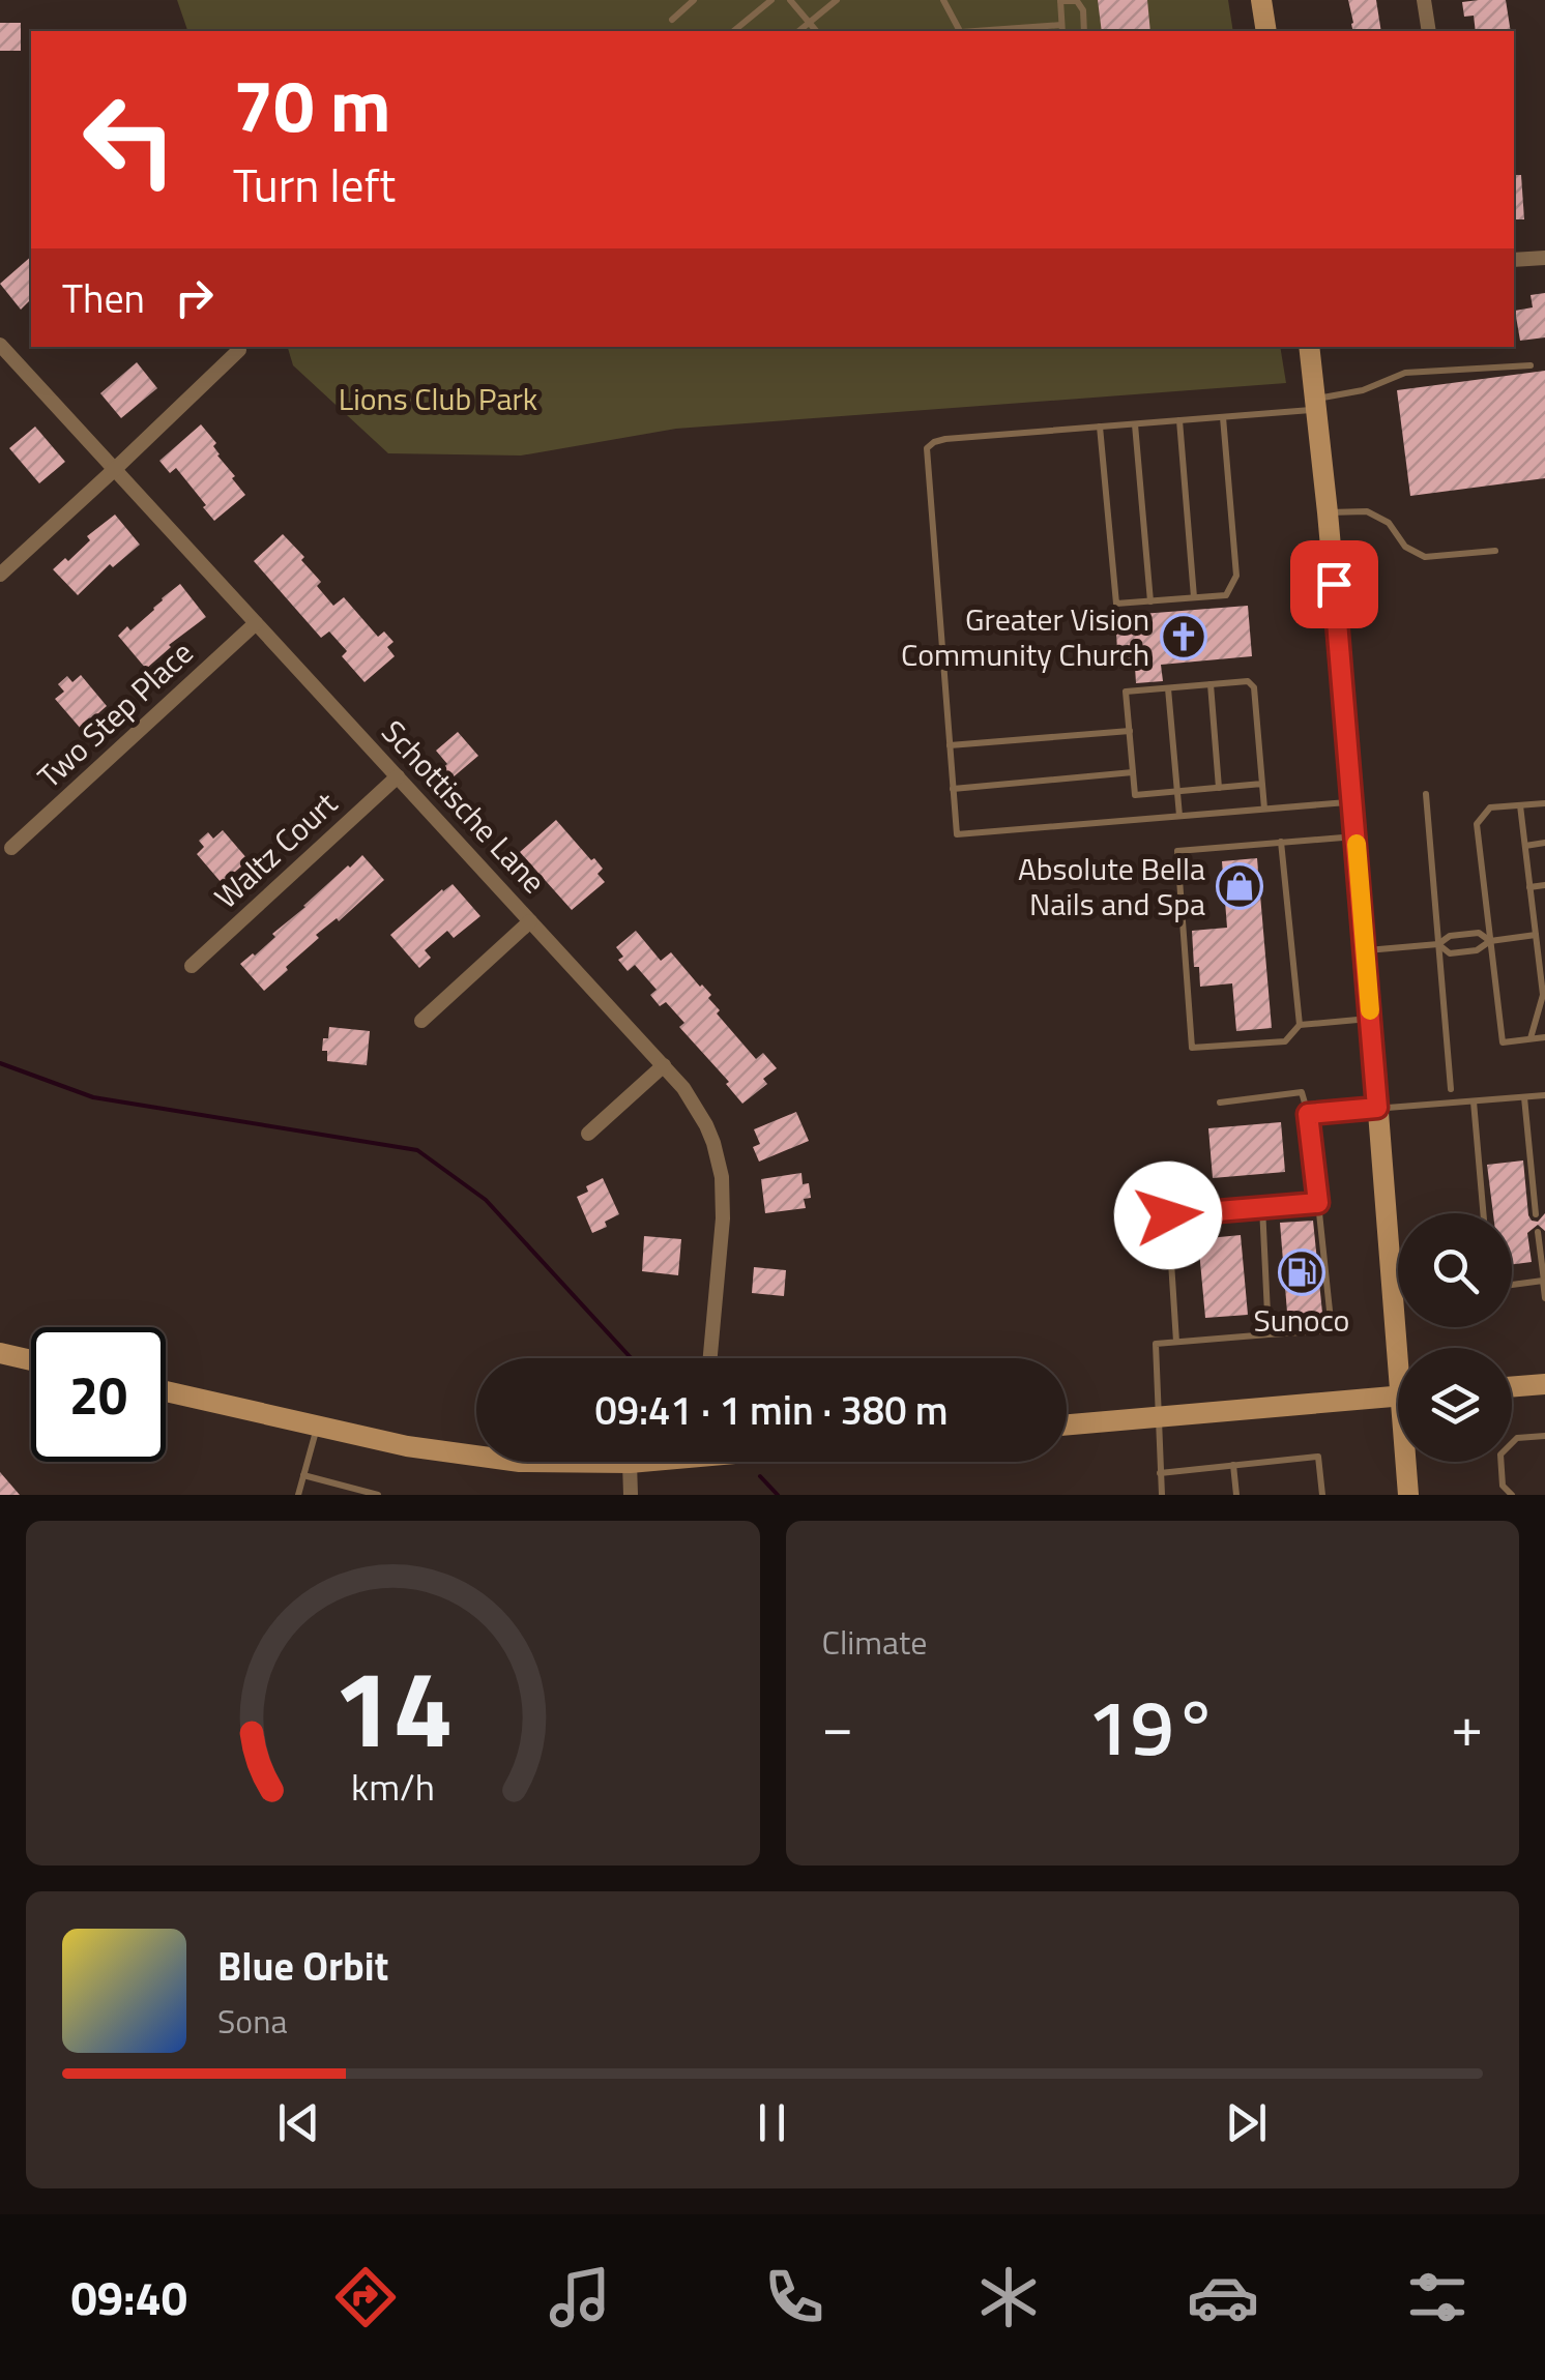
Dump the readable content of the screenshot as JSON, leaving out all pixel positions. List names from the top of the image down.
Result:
{
  "streets": {
    "street": ["Two Step Place", "Schottische Lane", "Waltz Court"]
  },
  "crossings": [
    ["Two Step Place", "Schottische Lane"],
    ["Schottische Lane", "Waltz Court"]
  ],
  "parks": ["Lions Club Park"],
  "places": {
    "church": ["Greater Vision Community Church"],
    "shop": ["Absolute Bella Nails and Spa"],
    "fuel station": ["Sunoco"]
  },
  "page": {
    "turn": ["70 m", "Turn left"],
    "then": "Then",
    "limit": "20",
    "trip": "09:41 · 1 min · 380 m",
    "tile": "Climate",
    "heat": ["−", "19°", "+"],
    "song": ["Blue Orbit", "Sona"],
    "tabs": "09:40",
    "gauge": ["14", "km/h"]
  }
}
